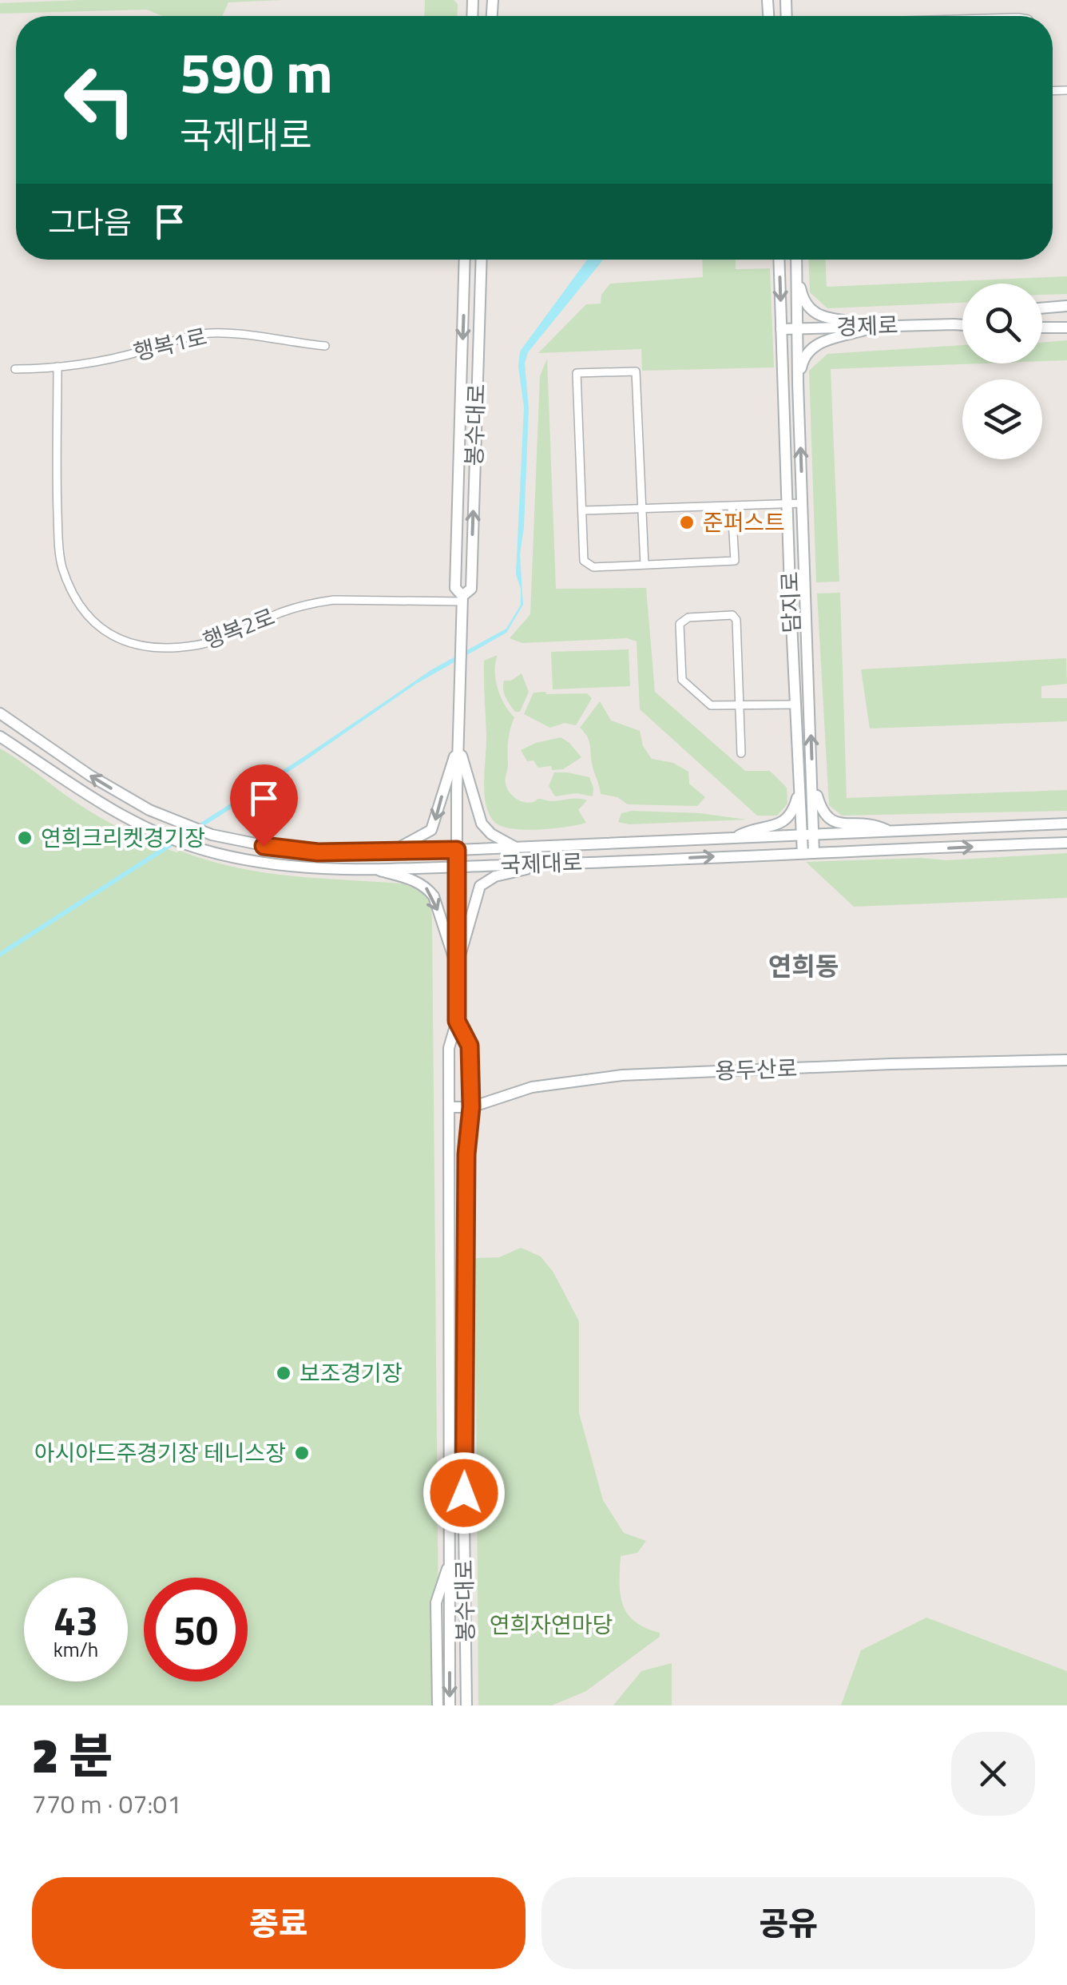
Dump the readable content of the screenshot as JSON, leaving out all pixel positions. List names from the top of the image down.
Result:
{
  "streets": {
    "main road": [
      "경제로",
      "봉수대로",
      "담지로",
      "국제대로",
      "용두산로"
    ],
    "street": ["행복1로", "행복2로"]
  },
  "crossings": [
    ["경제로", "담지로"],
    ["행복1로", "행복2로"],
    ["봉수대로", "행복2로"],
    ["봉수대로", "국제대로"],
    ["봉수대로", "용두산로"],
    ["담지로", "국제대로"]
  ],
  "districts": ["연희동"],
  "parks": ["연희자연마당"],
  "places": [
    "준퍼스트",
    "연희크리켓경기장",
    "보조경기장",
    "아시아드주경기장 테니스장"
  ],
  "page": {
    "turn": ["590 m", "국제대로"],
    "then": "그다음",
    "speed": "43 km/h",
    "limit": "50",
    "heading": ["2 분", "770 m · 07:01"],
    "buttons": ["종료", "공유"]
  }
}
